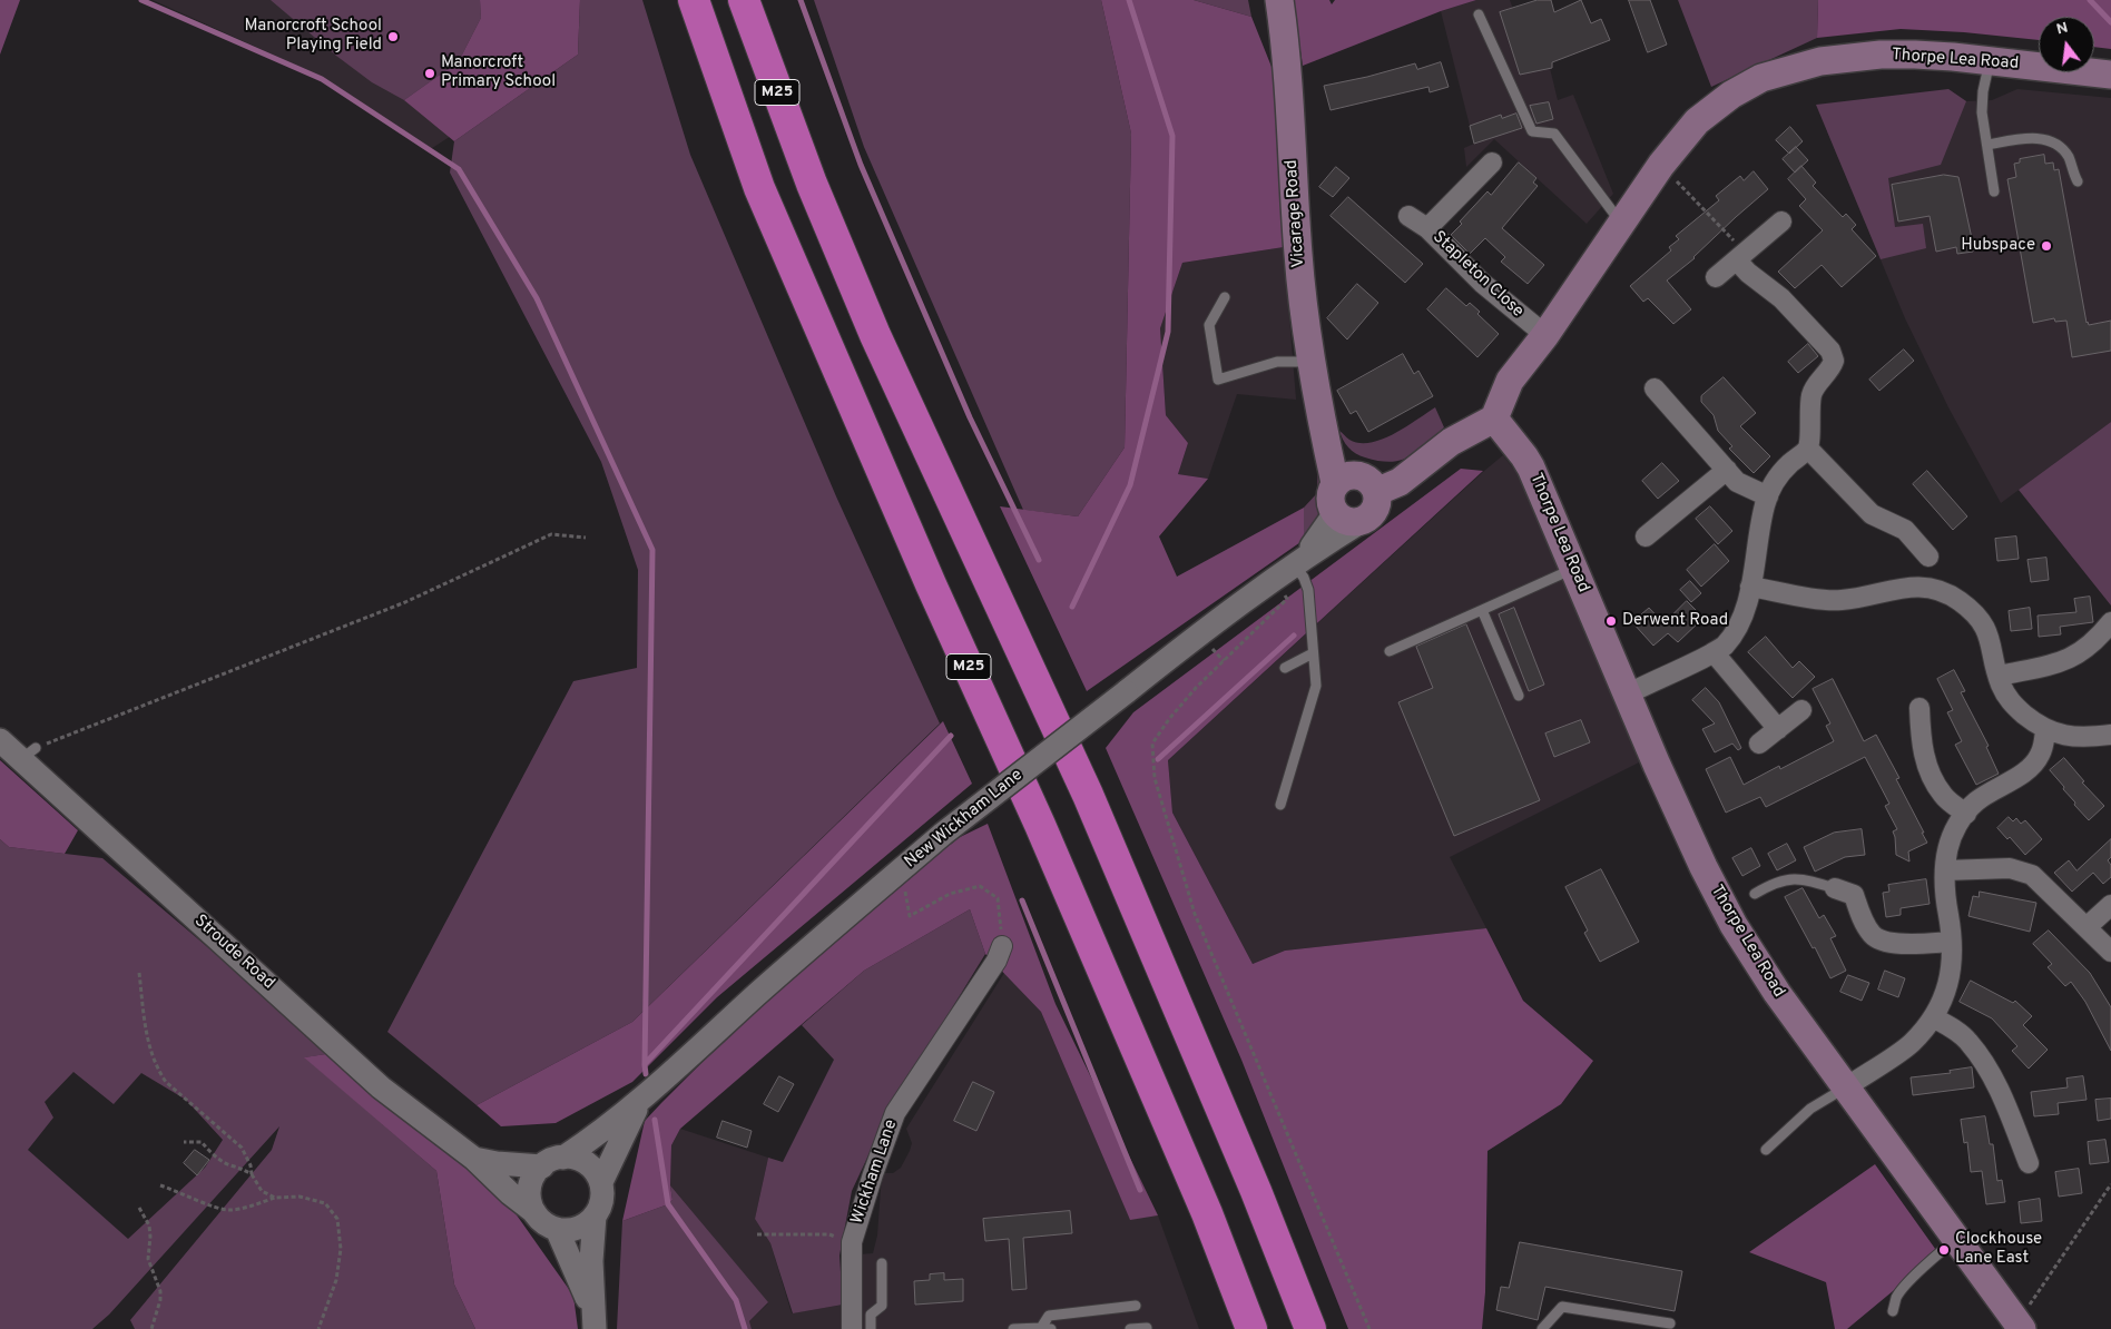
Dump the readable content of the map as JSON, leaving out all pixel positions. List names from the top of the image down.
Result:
{
  "streets": {
    "highway": ["M25"],
    "main road": ["Thorpe Lea Road", "Vicarage Road"],
    "street": [
      "Stapleton Close",
      "New Wickham Lane",
      "Stroude Road",
      "Wickham Lane"
    ]
  },
  "crossings": [
    ["Thorpe Lea Road", "Stapleton Close"],
    ["Vicarage Road", "New Wickham Lane"],
    ["New Wickham Lane", "Stroude Road"]
  ],
  "places": [
    "Manorcroft School Playing Field",
    "Manorcroft Primary School",
    "Hubspace",
    "Derwent Road",
    "Clockhouse Lane East"
  ],
  "north": "top"
}
